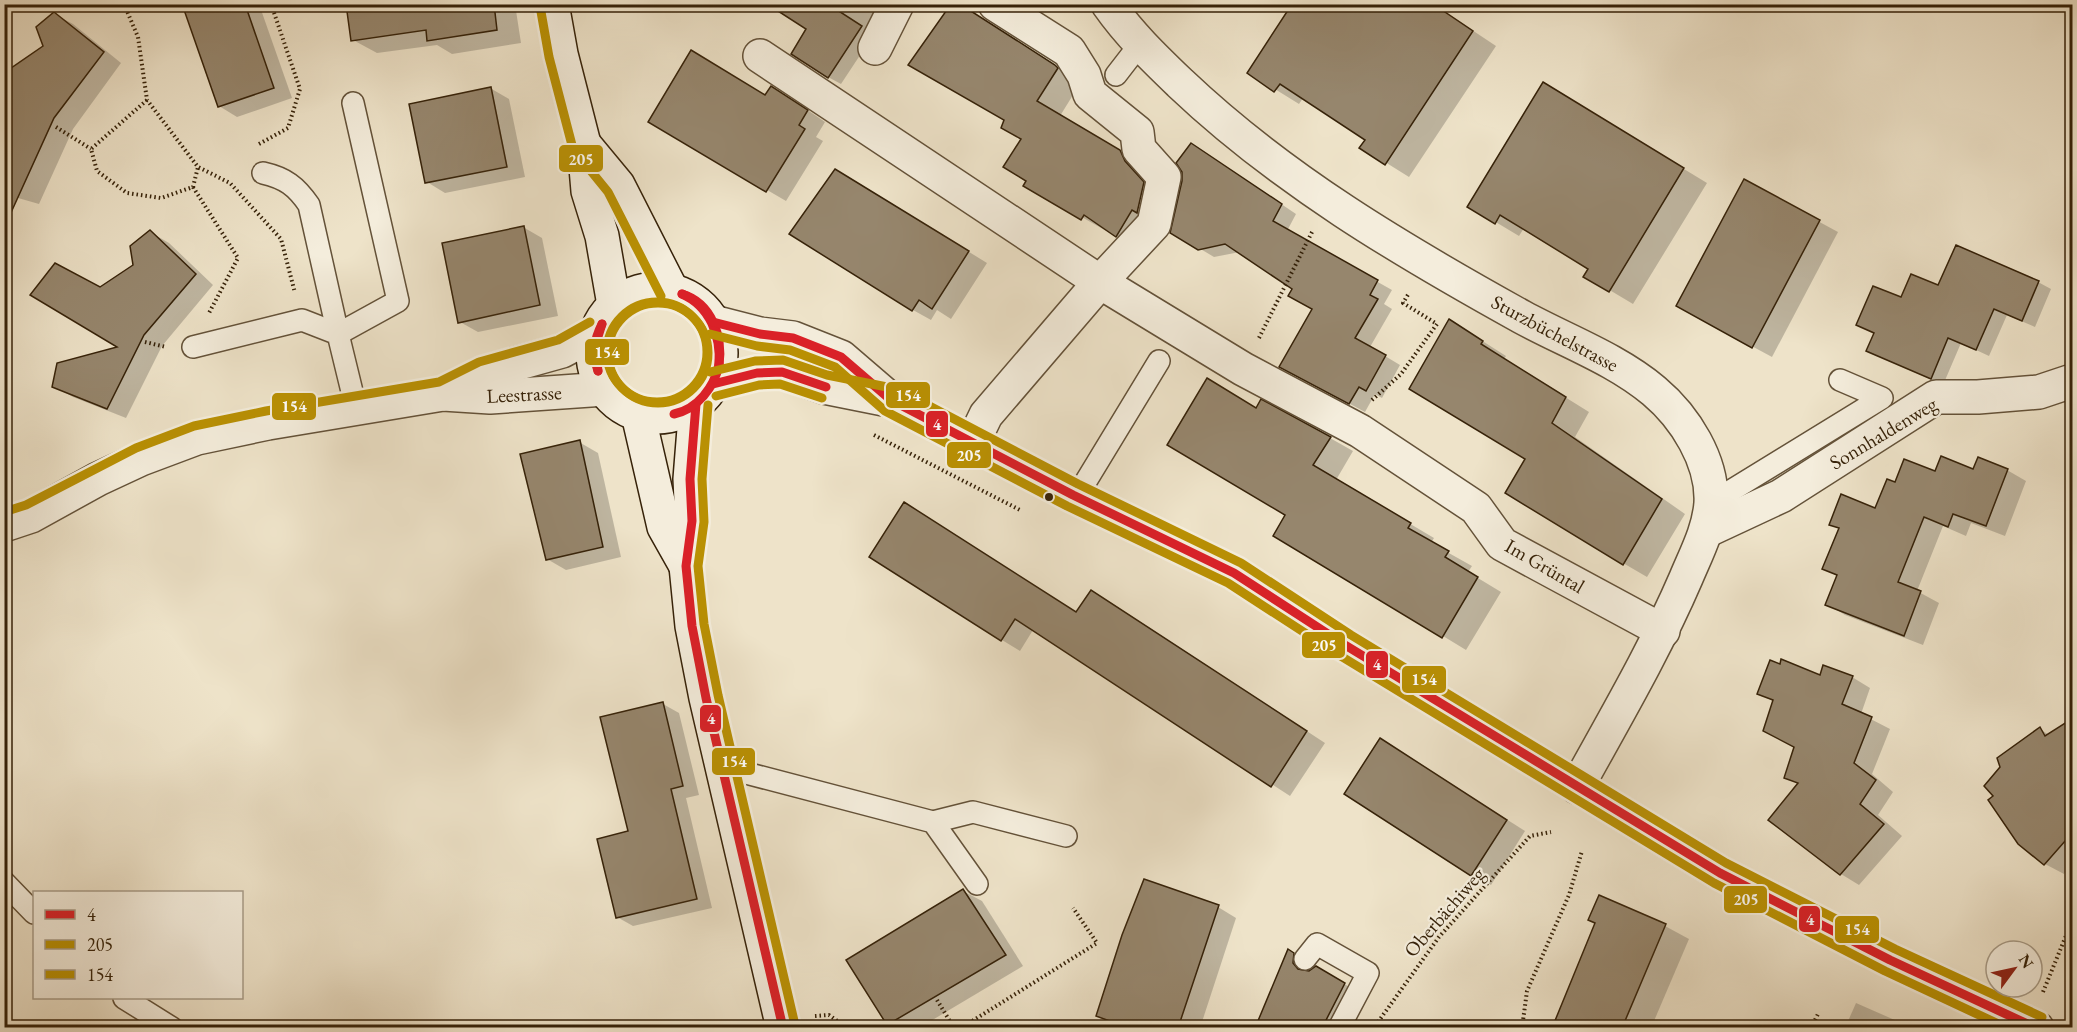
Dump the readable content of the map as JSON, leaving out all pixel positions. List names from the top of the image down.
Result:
{
  "streets": {
    "street": [
      "Sturzbüchelstrasse",
      "Leestrasse",
      "Sonnhaldenweg",
      "Im Grüntal"
    ],
    "path": ["Oberbächiweg"]
  },
  "crossings": [
    ["Sturzbüchelstrasse", "Sonnhaldenweg"]
  ],
  "lines": ["transit line 205", "transit line 4", "transit line 154"],
  "legend": ["4", "205", "154"],
  "north": "top right"
}
